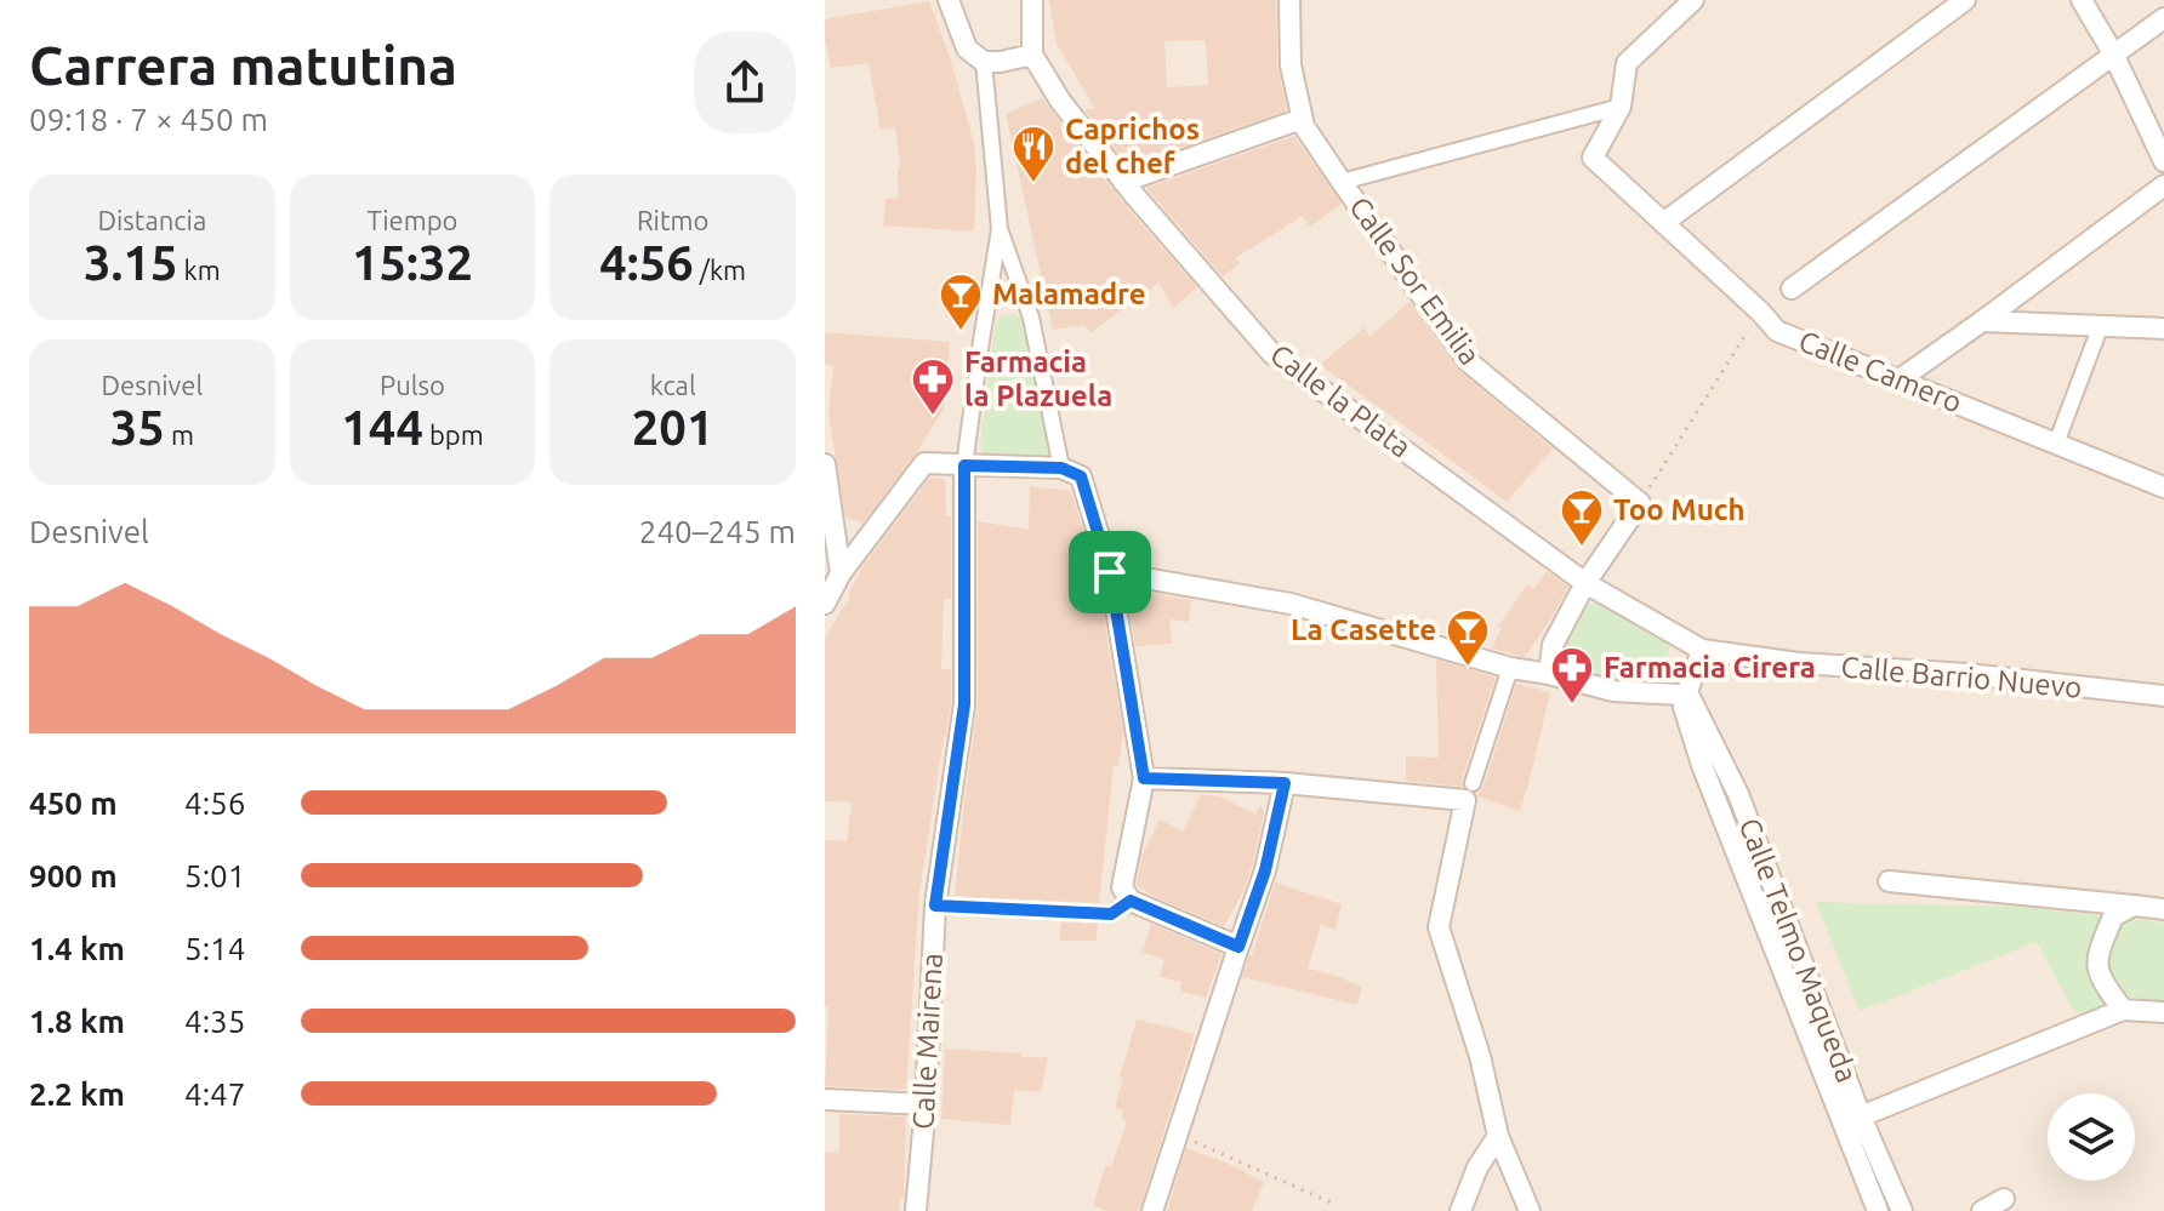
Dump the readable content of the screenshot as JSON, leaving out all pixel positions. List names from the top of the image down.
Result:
{
  "streets": {
    "street": [
      "Calle Sor Emilia",
      "Calle Camero",
      "Calle la Plata",
      "Calle Barrio Nuevo",
      "Calle Telmo Maqueda",
      "Calle Mairena"
    ]
  },
  "crossings": [
    ["Calle la Plata", "Calle Barrio Nuevo"]
  ],
  "places": {
    "restaurant": ["Caprichos del chef"],
    "bar": ["Malamadre", "Too Much", "La Casette"],
    "pharmacy": ["Farmacia la Plazuela", "Farmacia Cirera"]
  },
  "page": {
    "heading": ["Carrera matutina", "09:18 · 7 × 450 m"],
    "stats": [
      ["Distancia", "3.15 km"],
      ["Tiempo", "15:32"],
      ["Ritmo", "4:56 /km"],
      ["Desnivel", "35 m"],
      ["Pulso", "144 bpm"],
      ["kcal", "201"]
    ],
    "chart": ["Desnivel", "240–245 m"],
    "list": [
      {
        "name": "450 m",
        "note": "4:56"
      },
      {
        "name": "900 m",
        "note": "5:01"
      },
      {
        "name": "1.4 km",
        "note": "5:14"
      },
      {
        "name": "1.8 km",
        "note": "4:35"
      },
      {
        "name": "2.2 km",
        "note": "4:47"
      }
    ]
  }
}
